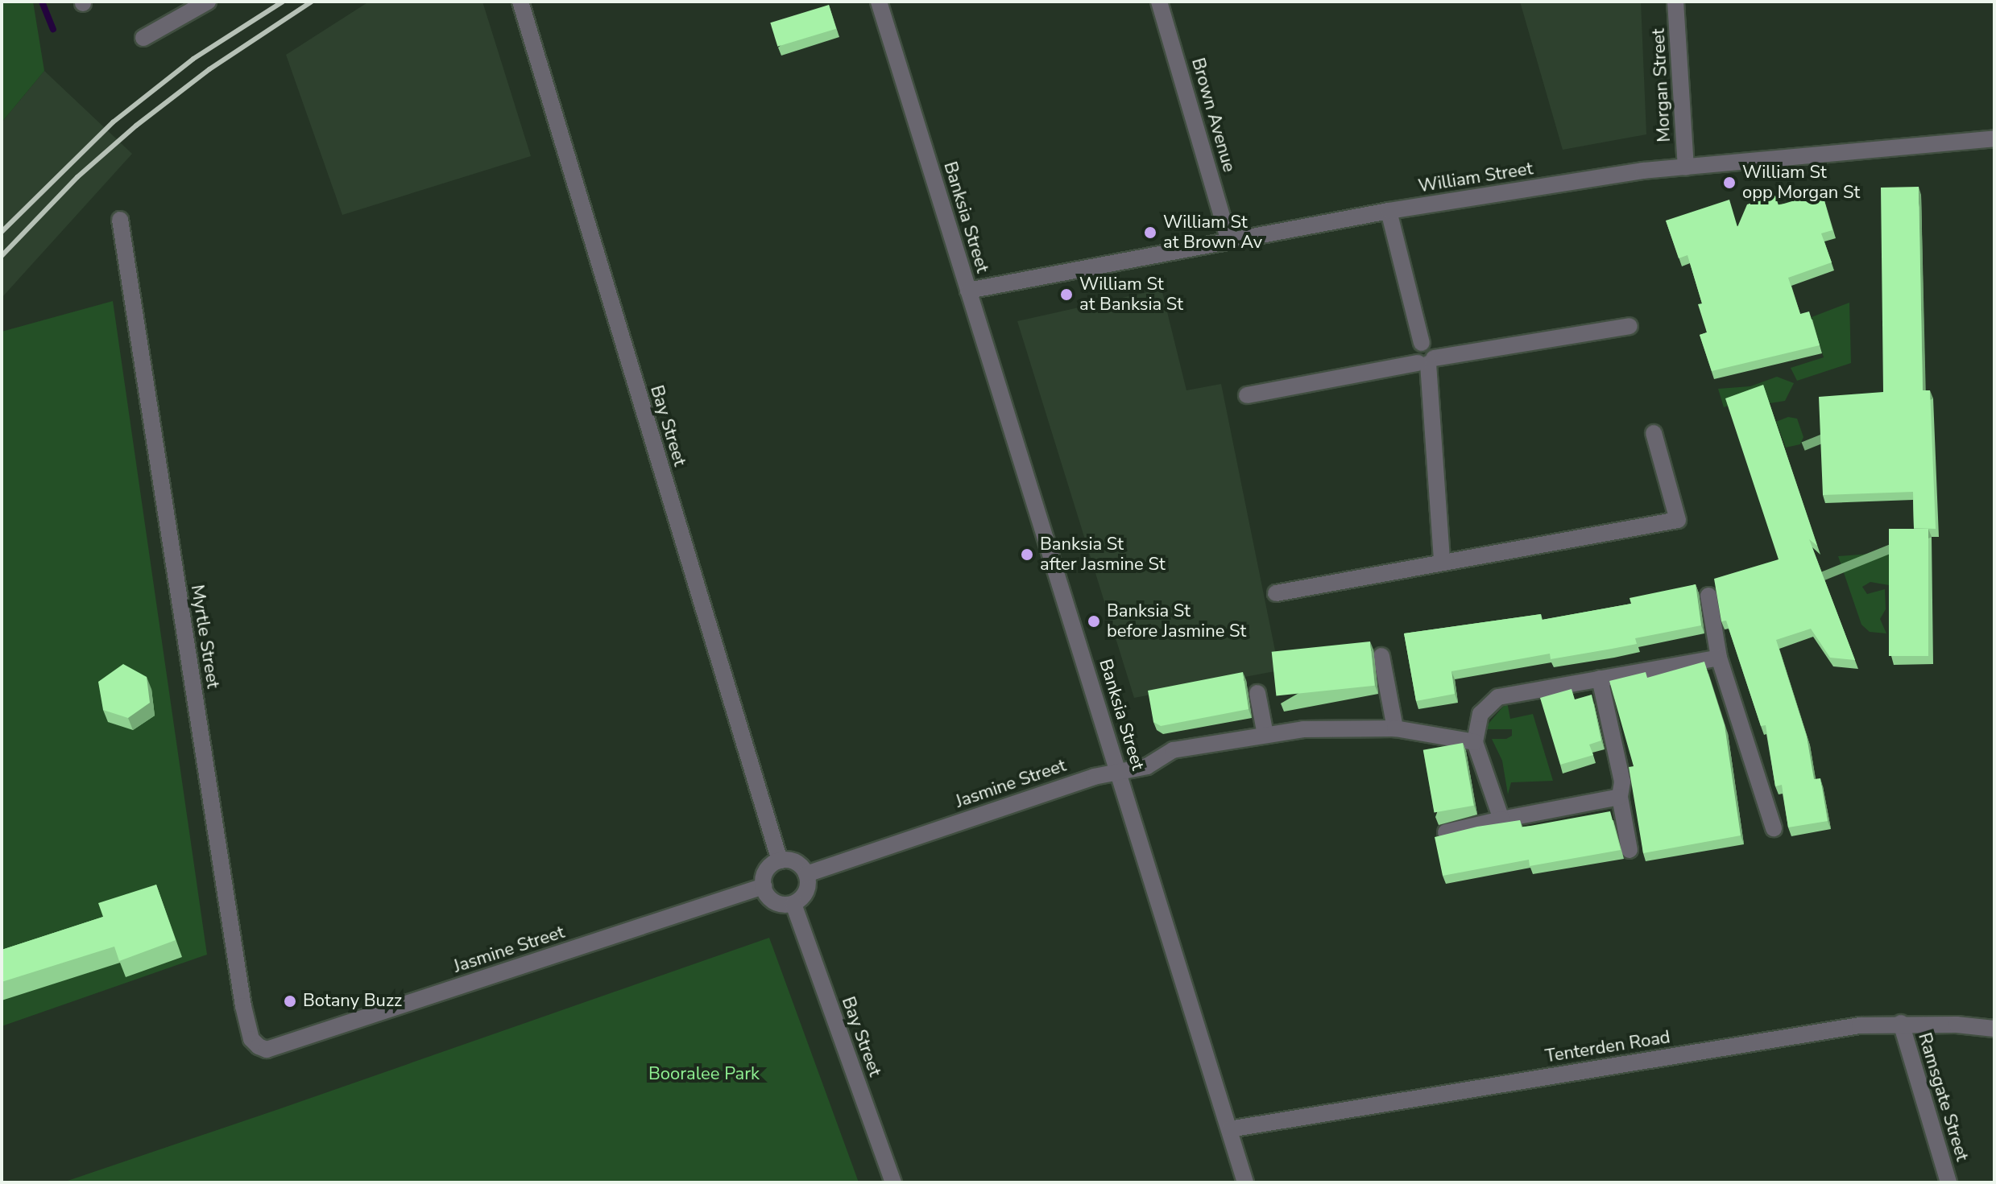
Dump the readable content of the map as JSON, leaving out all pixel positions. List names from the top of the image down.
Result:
{
  "streets": {
    "street": [
      "Morgan Street",
      "Brown Avenue",
      "William Street",
      "Banksia Street",
      "Bay Street",
      "Myrtle Street",
      "Jasmine Street",
      "Tenterden Road",
      "Ramsgate Street"
    ]
  },
  "crossings": [
    ["Morgan Street", "William Street"],
    ["Brown Avenue", "William Street"],
    ["William Street", "Banksia Street"],
    ["Banksia Street", "Jasmine Street"],
    ["Banksia Street", "Tenterden Road"],
    ["Bay Street", "Jasmine Street"],
    ["Myrtle Street", "Jasmine Street"],
    ["Tenterden Road", "Ramsgate Street"]
  ],
  "parks": ["Booralee Park"],
  "places": [
    "William St opp Morgan St",
    "William St at Brown Av",
    "William St at Banksia St",
    "Banksia St after Jasmine St",
    "Banksia St before Jasmine St",
    "Botany Buzz"
  ]
}
